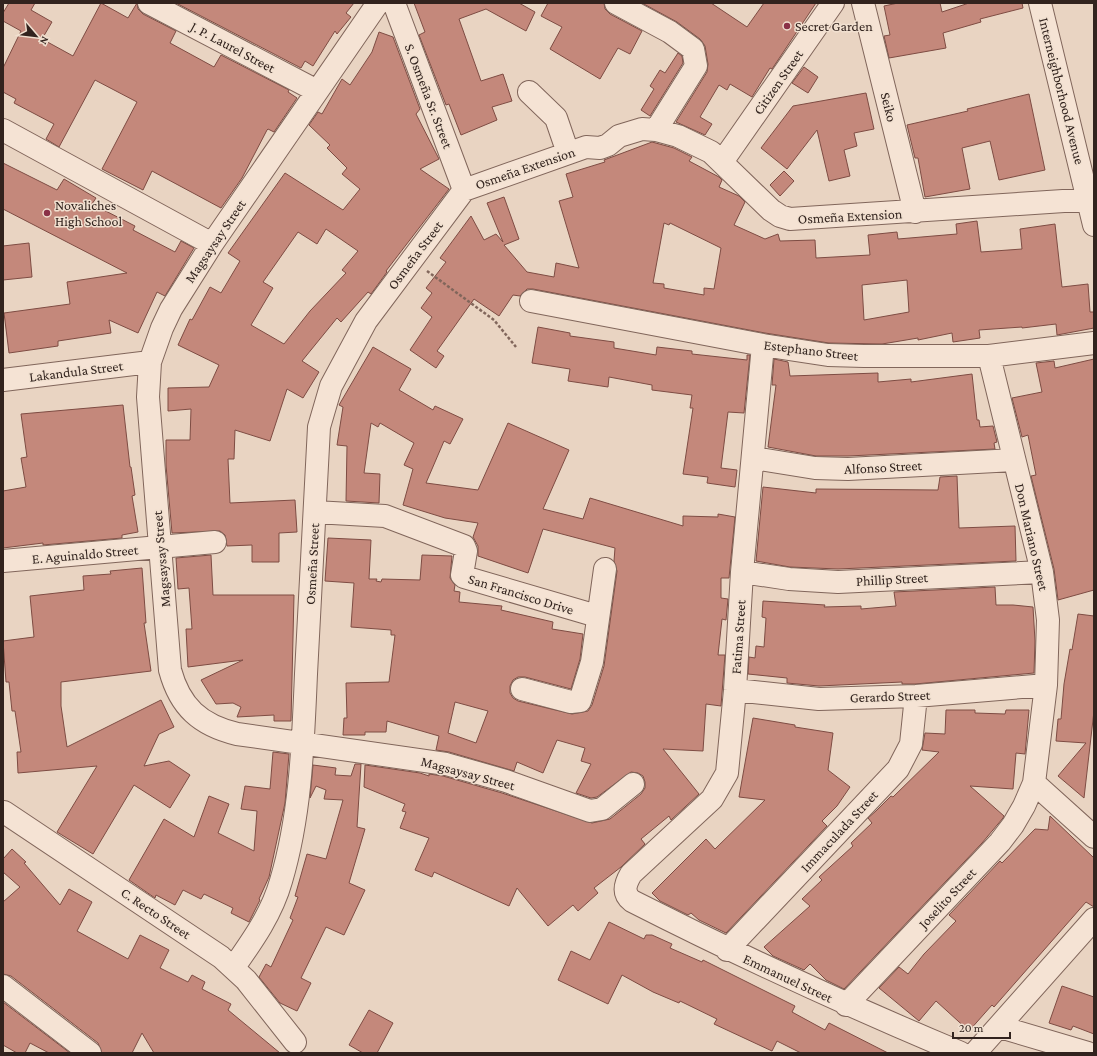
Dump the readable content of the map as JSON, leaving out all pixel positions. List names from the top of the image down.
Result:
{
  "streets": {
    "street": [
      "J. P. Laurel Street",
      "Citizen Street",
      "Interneighborhood Avenue",
      "S. Osmeña Sr. Street",
      "Seiko",
      "Osmeña Extension",
      "Magsaysay Street",
      "Osmeña Street",
      "Estephano Street",
      "Lakandula Street",
      "Alfonso Street",
      "Don Mariano Street",
      "E. Aguinaldo Street",
      "Phillip Street",
      "San Francisco Drive",
      "Fatima Street",
      "Gerardo Street",
      "Immaculada Street",
      "Joselito Street",
      "C. Recto Street",
      "Emmanuel Street"
    ]
  },
  "crossings": [
    ["J. P. Laurel Street", "Magsaysay Street"],
    ["Citizen Street", "Osmeña Extension"],
    ["Interneighborhood Avenue", "Osmeña Extension"],
    ["S. Osmeña Sr. Street", "Osmeña Extension"],
    ["S. Osmeña Sr. Street", "Osmeña Street"],
    ["Seiko", "Osmeña Extension"],
    ["Osmeña Extension", "Osmeña Street"],
    ["Magsaysay Street", "Osmeña Street"],
    ["Magsaysay Street", "Lakandula Street"],
    ["Magsaysay Street", "E. Aguinaldo Street"],
    ["Osmeña Street", "San Francisco Drive"],
    ["Osmeña Street", "C. Recto Street"],
    ["Estephano Street", "Don Mariano Street"],
    ["Estephano Street", "Fatima Street"],
    ["Alfonso Street", "Don Mariano Street"],
    ["Alfonso Street", "Fatima Street"],
    ["Don Mariano Street", "Phillip Street"],
    ["Don Mariano Street", "Gerardo Street"],
    ["Don Mariano Street", "Joselito Street"],
    ["Phillip Street", "Fatima Street"],
    ["Fatima Street", "Gerardo Street"],
    ["Fatima Street", "Emmanuel Street"],
    ["Gerardo Street", "Immaculada Street"],
    ["Immaculada Street", "Emmanuel Street"],
    ["Joselito Street", "Emmanuel Street"]
  ],
  "places": ["Secret Garden", "Novaliches High School"],
  "scale_bar": "20 m",
  "north": "bottom right"
}
